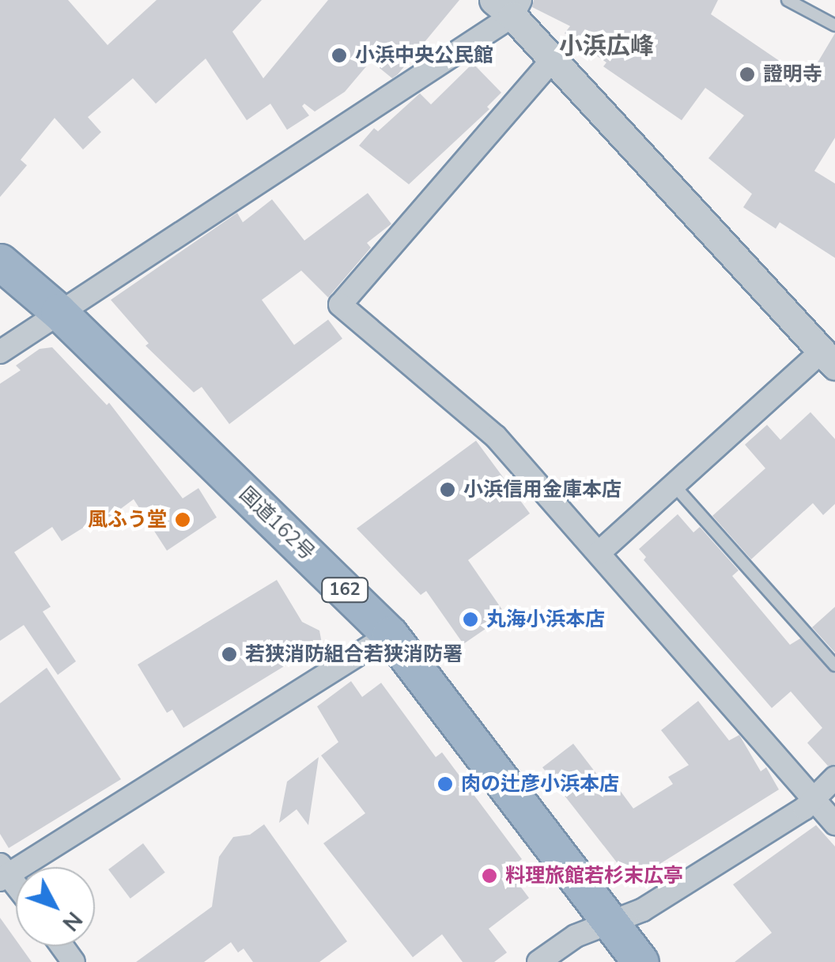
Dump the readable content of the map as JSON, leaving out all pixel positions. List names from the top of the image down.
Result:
{
  "streets": {
    "highway": ["国道162号", "162"]
  },
  "districts": ["小浜広峰"],
  "places": [
    "小浜中央公民館",
    "證明寺",
    "小浜信用金庫本店",
    "風ふう堂",
    "丸海小浜本店",
    "若狭消防組合若狭消防署",
    "肉の辻彦小浜本店",
    "料理旅館若杉末広亭"
  ],
  "north": "bottom right"
}
